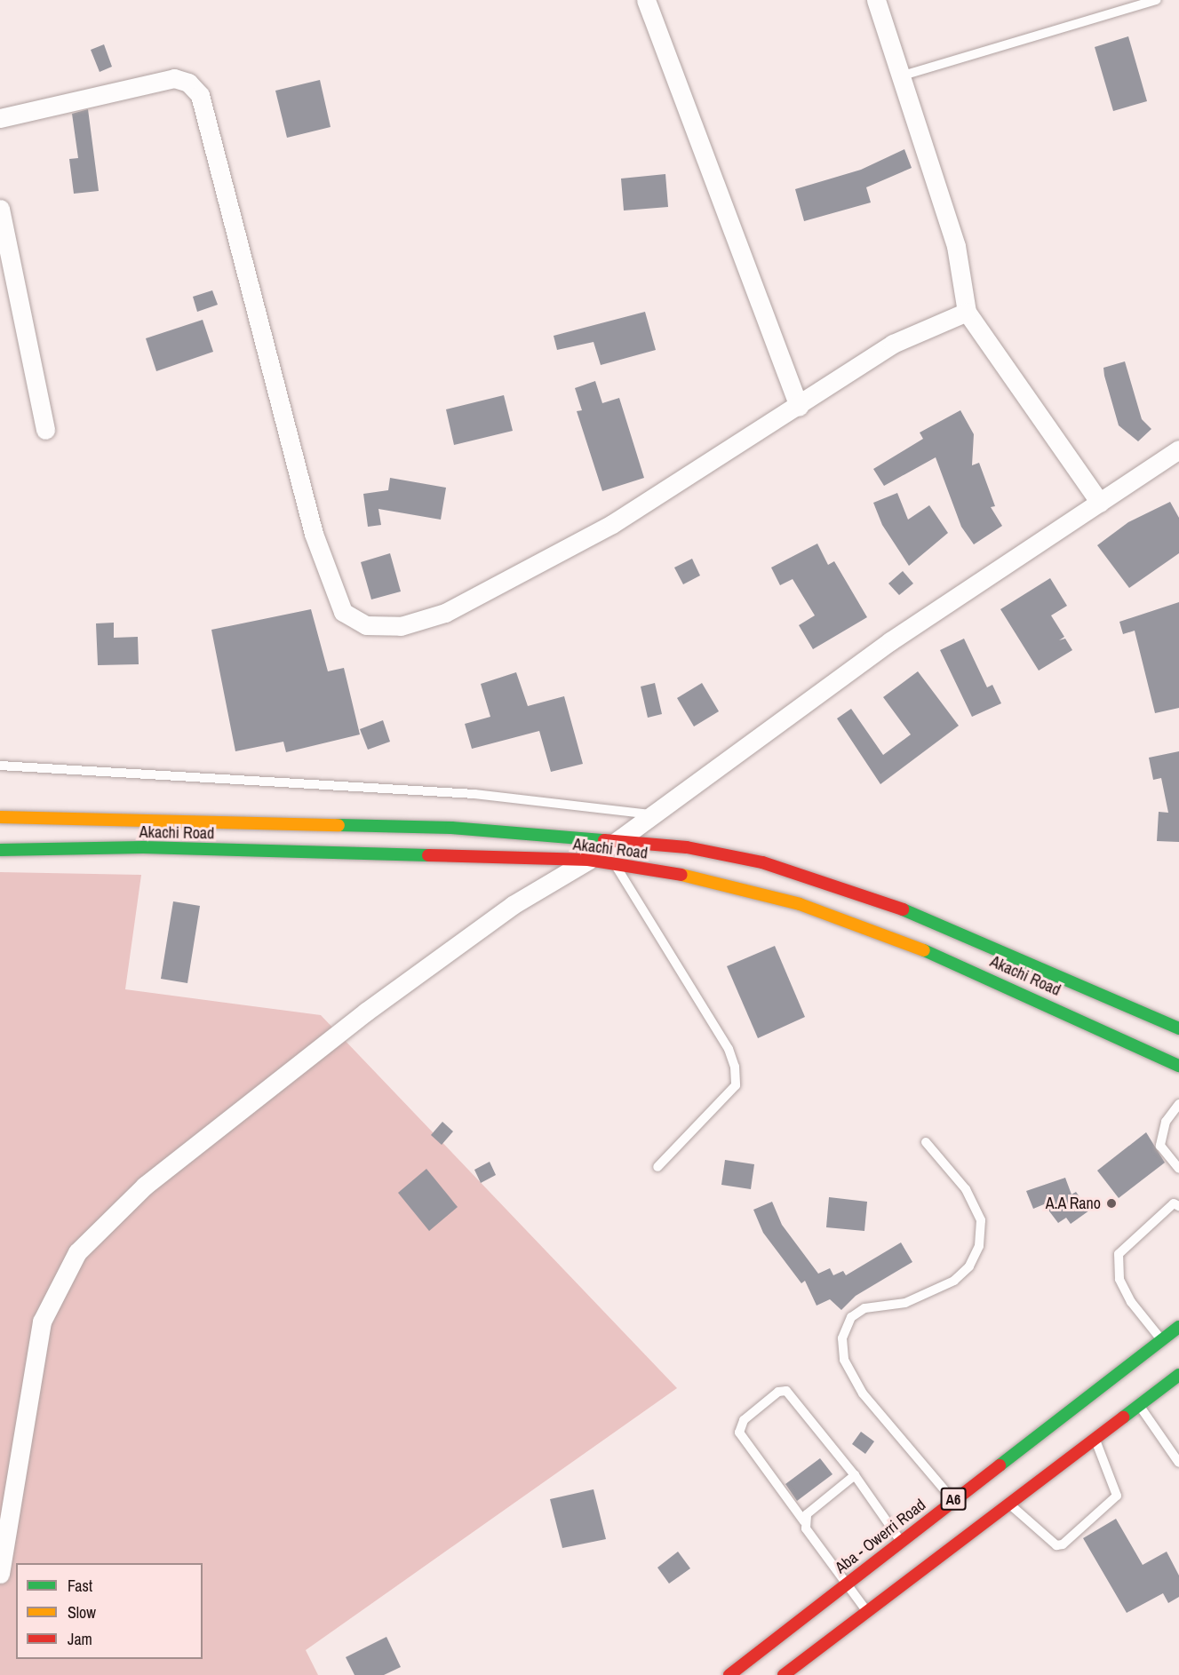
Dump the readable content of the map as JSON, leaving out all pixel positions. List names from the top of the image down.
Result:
{
  "streets": {
    "main road": ["Akachi Road", "A6", "Aba - Owerri Road"]
  },
  "places": ["A.A Rano"],
  "legend": ["Fast", "Slow", "Jam"]
}
